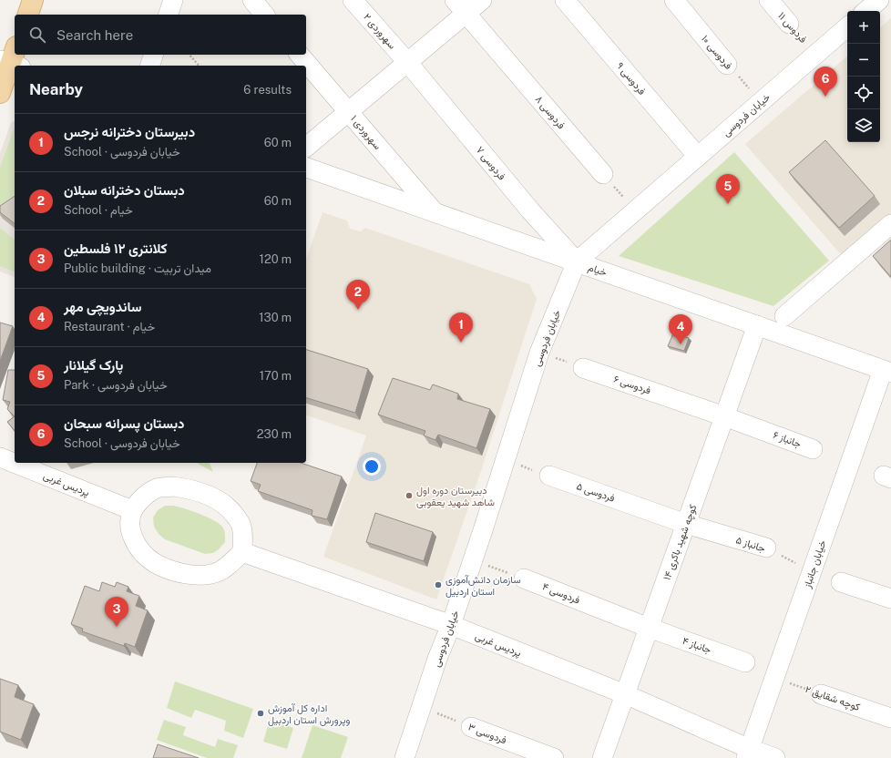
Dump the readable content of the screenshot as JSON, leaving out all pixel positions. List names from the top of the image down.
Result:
{
  "streets": {
    "street": [
      "فردوس ۱۱",
      "سهروردی ۲",
      "فردوسی ۱۰",
      "فردوسی ۹",
      "فردوسی ۸",
      "خیابان فردوسی",
      "سهروردی ۱",
      "فردوسی ۷",
      "خیام",
      "فردوسی ۶",
      "جانباز ۶",
      "پردیس غربی",
      "فردوسی ۵",
      "کوچه شهید باکری ۱۴",
      "جانباز ۵",
      "خیابان جانباز",
      "فردوسی ۴",
      "جانباز ۴",
      "کوچه شقایق ۲",
      "فردوسی ۳"
    ]
  },
  "crossings": [
    ["سهروردی ۲", "فردوسی ۷"],
    ["فردوسی ۱۰", "خیابان فردوسی"],
    ["فردوسی ۹", "خیابان فردوسی"],
    ["خیابان فردوسی", "فردوسی ۷"],
    ["خیابان فردوسی", "خیام"],
    ["خیابان فردوسی", "پردیس غربی"],
    ["خیابان فردوسی", "فردوسی ۳"],
    ["سهروردی ۱", "خیام"],
    ["فردوسی ۷", "خیام"],
    ["خیام", "کوچه شهید باکری ۱۴"],
    ["خیام", "خیابان جانباز"],
    ["فردوسی ۶", "جانباز ۶"],
    ["فردوسی ۶", "کوچه شهید باکری ۱۴"],
    ["جانباز ۶", "کوچه شهید باکری ۱۴"],
    ["پردیس غربی", "کوچه شهید باکری ۱۴"],
    ["پردیس غربی", "خیابان جانباز"],
    ["فردوسی ۵", "کوچه شهید باکری ۱۴"],
    ["فردوسی ۵", "جانباز ۵"],
    ["کوچه شهید باکری ۱۴", "جانباز ۵"],
    ["کوچه شهید باکری ۱۴", "فردوسی ۴"],
    ["کوچه شهید باکری ۱۴", "جانباز ۴"],
    ["جانباز ۵", "خیابان جانباز"],
    ["خیابان جانباز", "کوچه شقایق ۲"],
    ["فردوسی ۴", "جانباز ۴"]
  ],
  "places": ["دبیرستان دوره اول شاهد شهید یعقوبی", "سازمان دانش‌آموزی استان اردبیل", "اداره کل آموزش وپرورش استان اردبیل"],
  "page": {
    "map_buttons": ["+", "−"],
    "search": "Search here",
    "heading": ["Nearby", "6 results"],
    "pins": [
      "6",
      "5",
      "2",
      "1",
      "4",
      "3"
    ],
    "list": [
      {
        "mark": "1",
        "name": "دبیرستان دخترانه نرجس",
        "note": "School · خیابان فردوسی",
        "value": "60 m"
      },
      {
        "mark": "2",
        "name": "دبستان دخترانه سبلان",
        "note": "School · خیام",
        "value": "60 m"
      },
      {
        "mark": "3",
        "name": "کلانتری ۱۲ فلسطین",
        "note": "Public building · میدان تربیت",
        "value": "120 m"
      },
      {
        "mark": "4",
        "name": "ساندویچی مهر",
        "note": "Restaurant · خیام",
        "value": "130 m"
      },
      {
        "mark": "5",
        "name": "پارک گیلانار",
        "note": "Park · خیابان فردوسی",
        "value": "170 m"
      },
      {
        "mark": "6",
        "name": "دبستان پسرانه سبحان",
        "note": "School · خیابان فردوسی",
        "value": "230 m"
      }
    ]
  }
}
